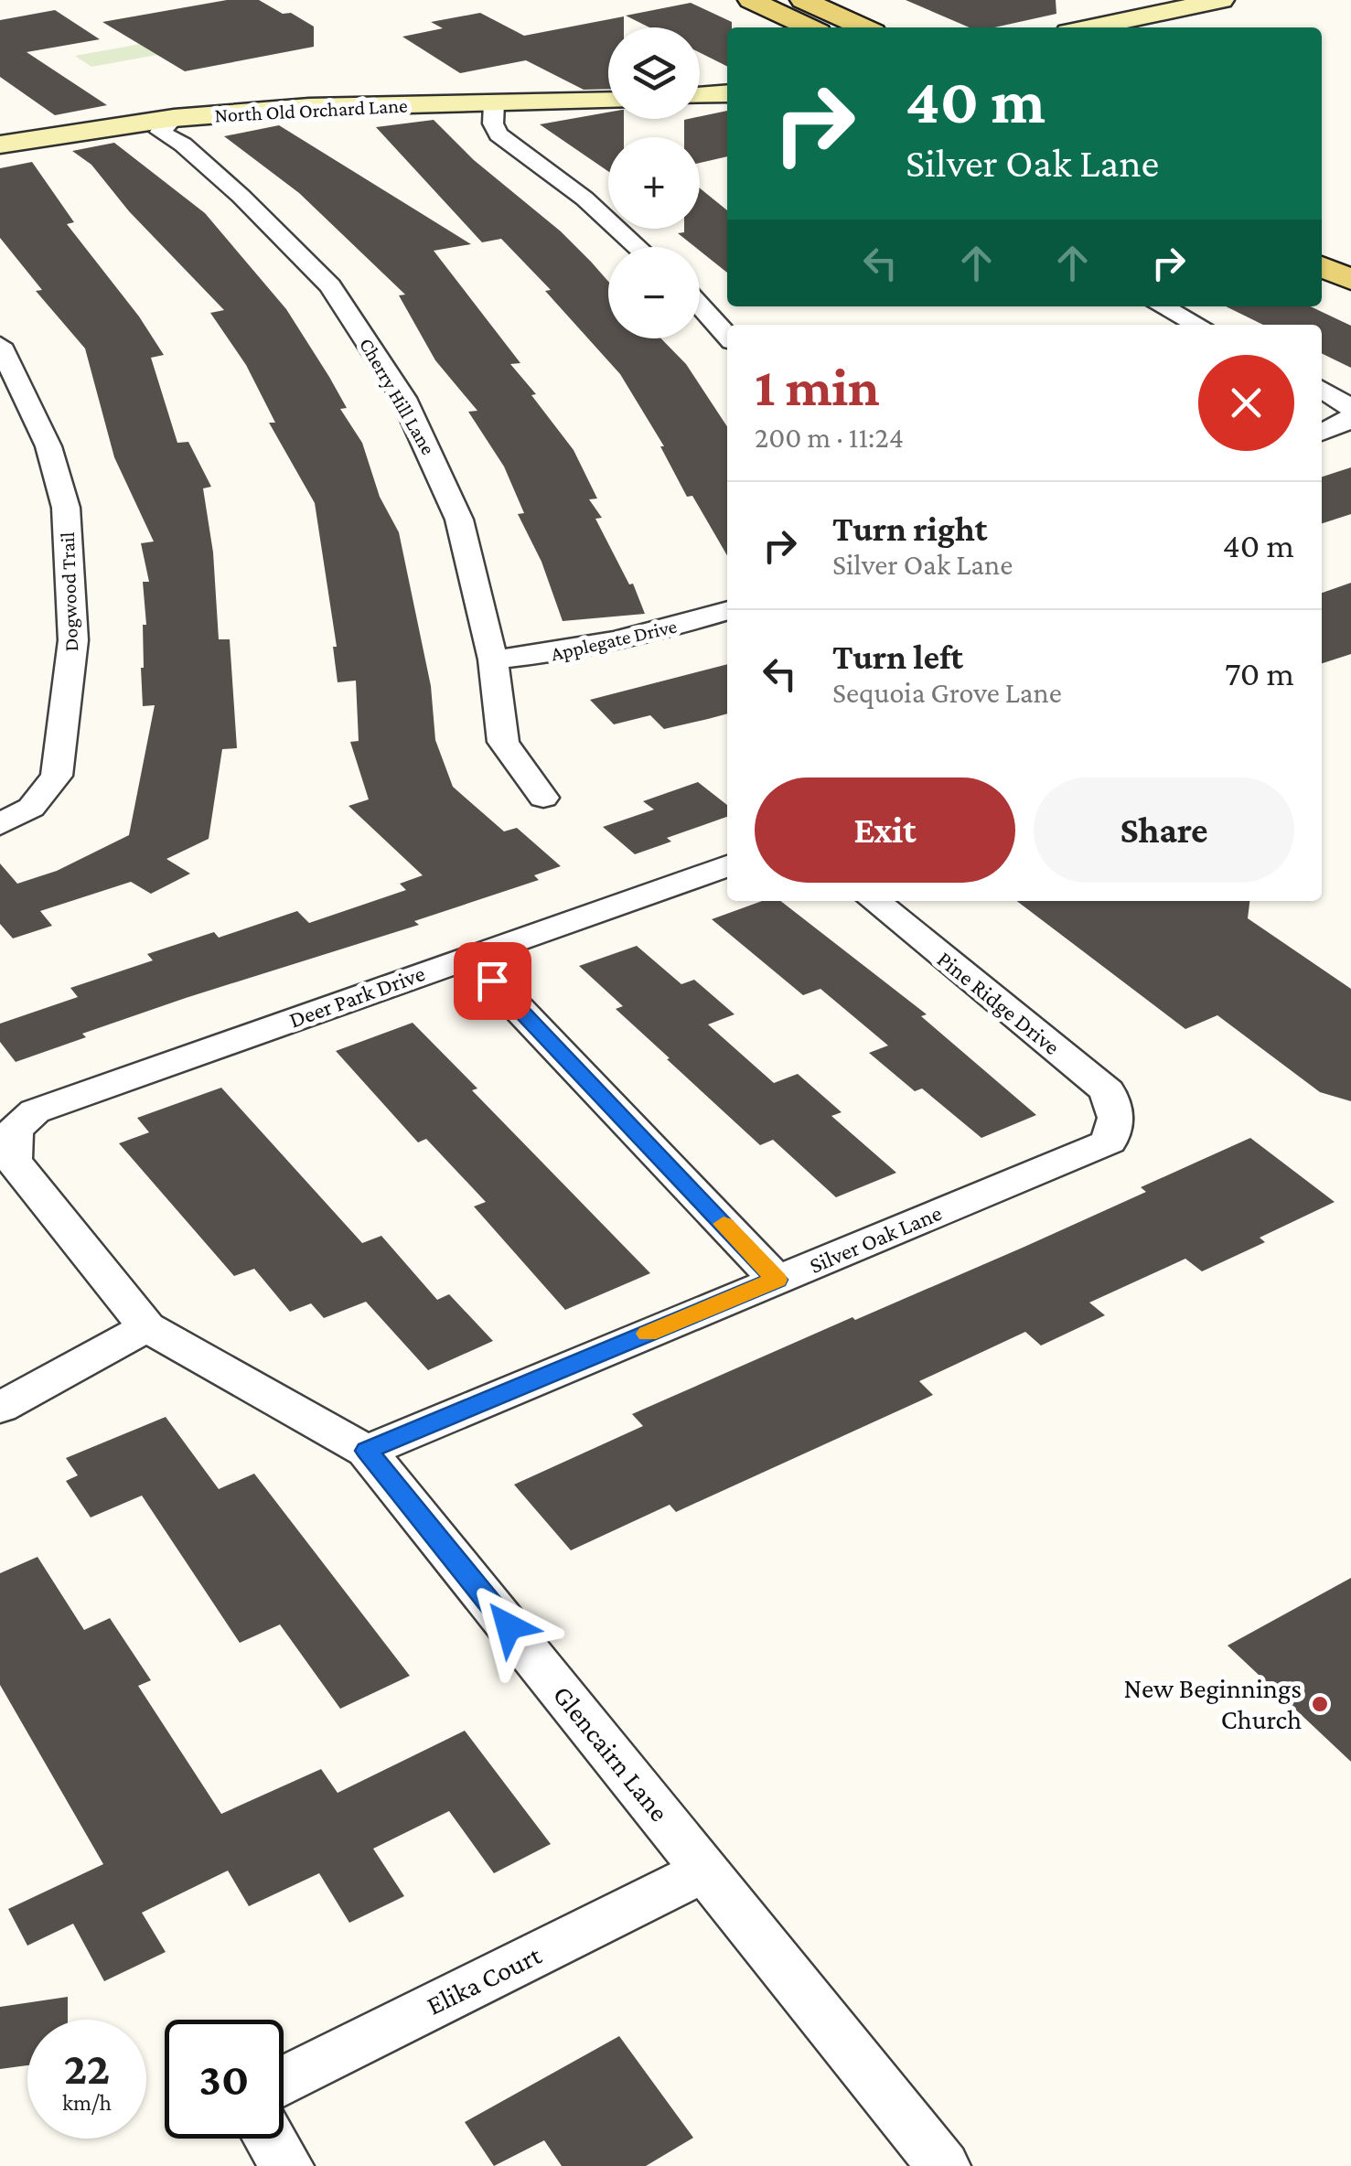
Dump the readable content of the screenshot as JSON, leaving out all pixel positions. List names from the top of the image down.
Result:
{
  "streets": {
    "street": [
      "North Old Orchard Lane",
      "Cherry Hill Lane",
      "Dogwood Trail",
      "Applegate Drive",
      "Deer Park Drive",
      "Pine Ridge Drive",
      "Silver Oak Lane",
      "Glencairn Lane",
      "Elika Court"
    ]
  },
  "crossings": [
    ["North Old Orchard Lane", "Cherry Hill Lane"],
    ["Cherry Hill Lane", "Applegate Drive"],
    ["Deer Park Drive", "Glencairn Lane"],
    ["Pine Ridge Drive", "Silver Oak Lane"],
    ["Silver Oak Lane", "Glencairn Lane"],
    ["Glencairn Lane", "Elika Court"]
  ],
  "places": ["New Beginnings Church"],
  "page": {
    "map_buttons": ["+", "−"],
    "turn": ["40 m", "Silver Oak Lane"],
    "heading": ["1 min", "200 m · 11:24"],
    "list": [
      {
        "name": "Turn right",
        "note": "Silver Oak Lane",
        "value": "40 m"
      },
      {
        "name": "Turn left",
        "note": "Sequoia Grove Lane",
        "value": "70 m"
      }
    ],
    "buttons": ["Exit", "Share"],
    "speed": "22 km/h",
    "limit": "30"
  }
}
